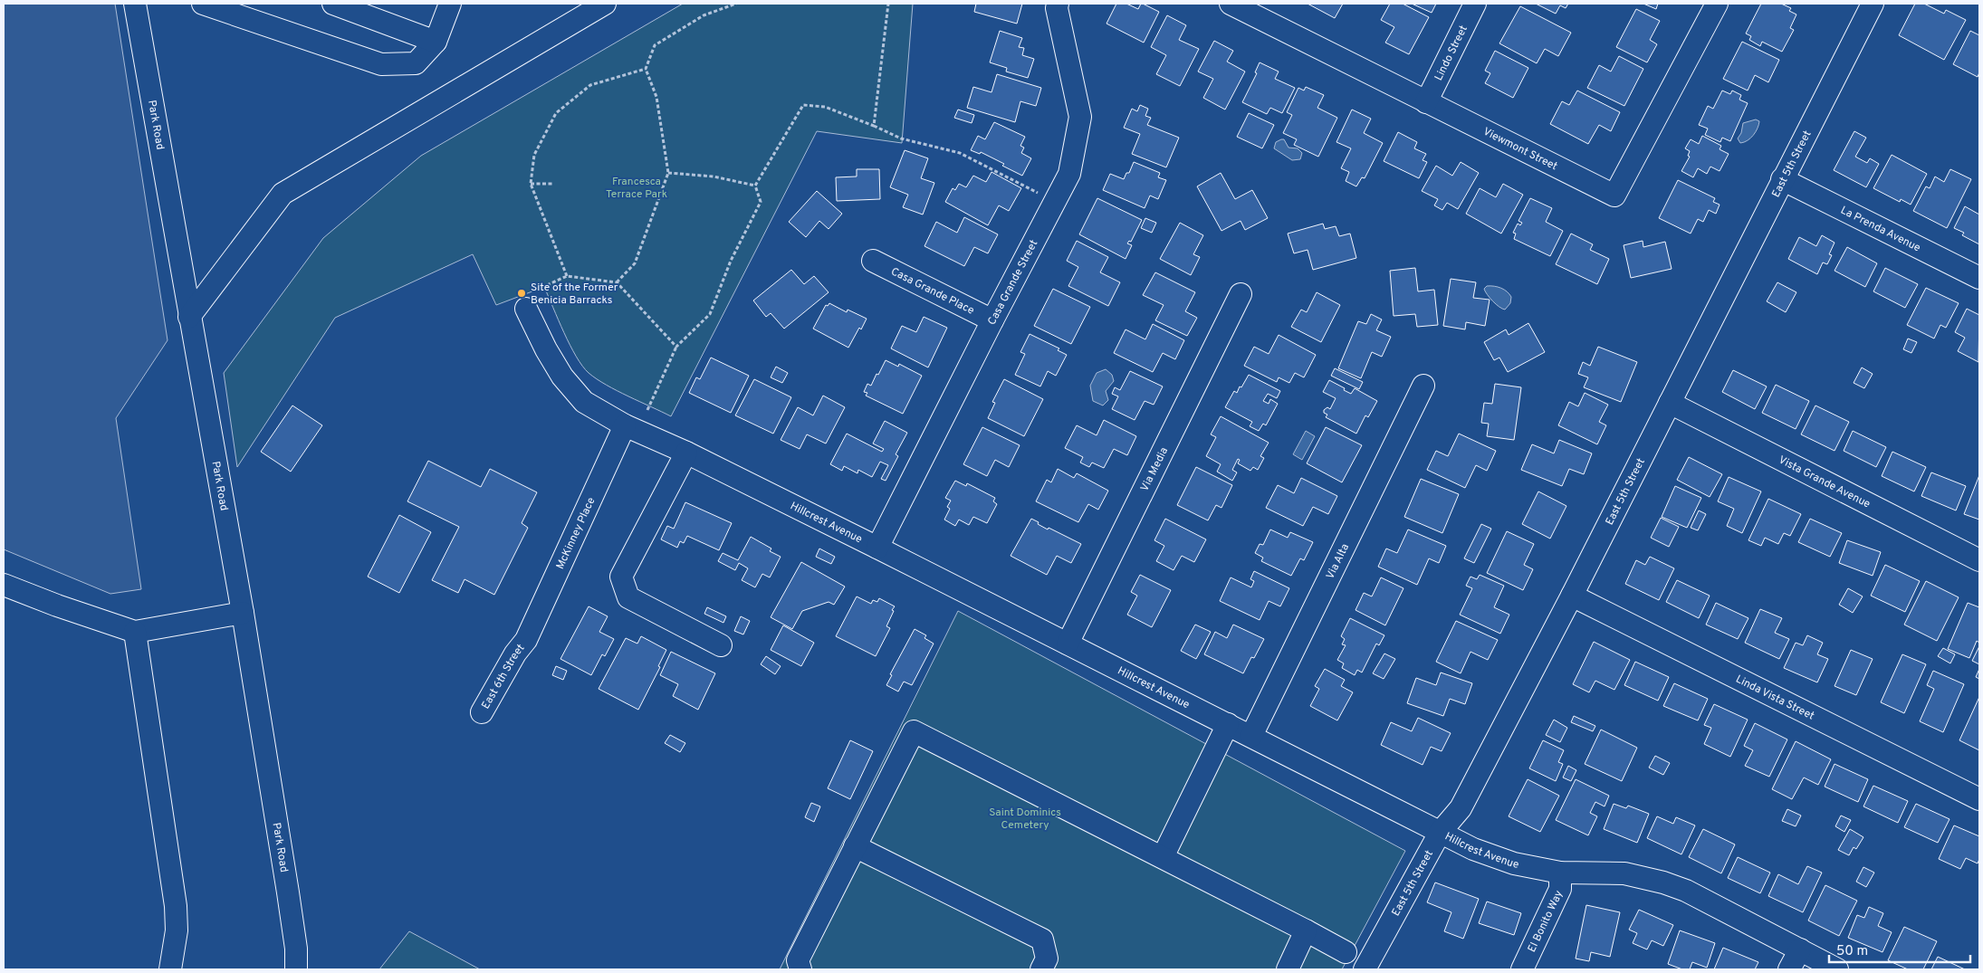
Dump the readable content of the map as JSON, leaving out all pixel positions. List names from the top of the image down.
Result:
{
  "streets": {
    "street": [
      "Lindo Street",
      "Park Road",
      "Viewmont Street",
      "East 5th Street",
      "La Prenda Avenue",
      "Casa Grande Street",
      "Casa Grande Place",
      "Via Media",
      "Vista Grande Avenue",
      "Hillcrest Avenue",
      "McKinney Place",
      "Via Alta",
      "East 6th Street",
      "Linda Vista Street",
      "El Bonito Way"
    ]
  },
  "crossings": [
    ["Lindo Street", "Viewmont Street"],
    ["East 5th Street", "La Prenda Avenue"],
    ["East 5th Street", "Vista Grande Avenue"],
    ["East 5th Street", "Hillcrest Avenue"],
    ["East 5th Street", "Linda Vista Street"],
    ["Casa Grande Street", "Casa Grande Place"],
    ["Casa Grande Street", "Hillcrest Avenue"],
    ["Via Media", "Hillcrest Avenue"],
    ["Hillcrest Avenue", "McKinney Place"],
    ["Hillcrest Avenue", "Via Alta"],
    ["Hillcrest Avenue", "El Bonito Way"],
    ["McKinney Place", "East 6th Street"]
  ],
  "parks": ["Francesca Terrace Park", "Saint Dominics Cemetery"],
  "places": ["Site of the Former Benicia Barracks"],
  "scale_bar": "50 m"
}
